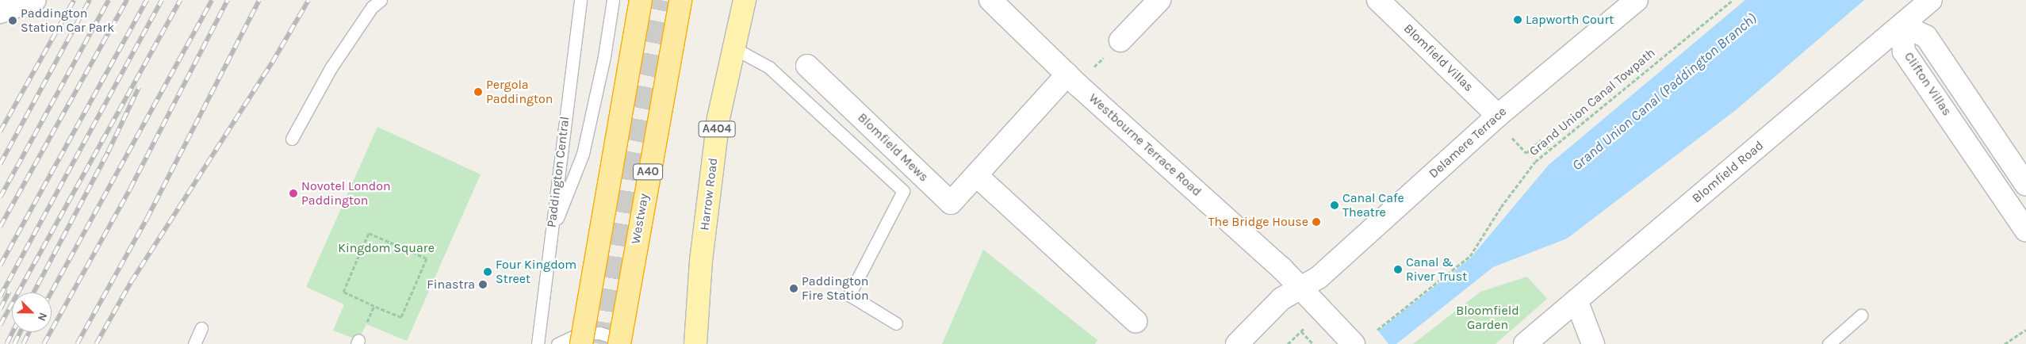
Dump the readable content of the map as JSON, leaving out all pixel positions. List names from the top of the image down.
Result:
{
  "streets": {
    "highway": ["A40", "Westway"],
    "main road": ["A404", "Harrow Road"],
    "street": [
      "Blomfield Villas",
      "Clifton Villas",
      "Delamere Terrace",
      "Westbourne Terrace Road",
      "Blomfield Mews",
      "Blomfield Road"
    ],
    "lane": ["Paddington Central"],
    "path": ["Grand Union Canal Towpath"]
  },
  "crossings": [
    ["Blomfield Villas", "Delamere Terrace"],
    ["Clifton Villas", "Blomfield Road"],
    ["Delamere Terrace", "Westbourne Terrace Road"],
    ["Westbourne Terrace Road", "Blomfield Mews"]
  ],
  "water": ["Grand Union Canal (Paddington Branch)"],
  "parks": ["Kingdom Square", "Bloomfield Garden"],
  "places": [
    "Lapworth Court",
    "Paddington Station Car Park",
    "Pergola Paddington",
    "Novotel London Paddington",
    "Canal Cafe Theatre",
    "The Bridge House",
    "Canal & River Trust",
    "Four Kingdom Street",
    "Finastra",
    "Paddington Fire Station"
  ],
  "north": "bottom right"
}
